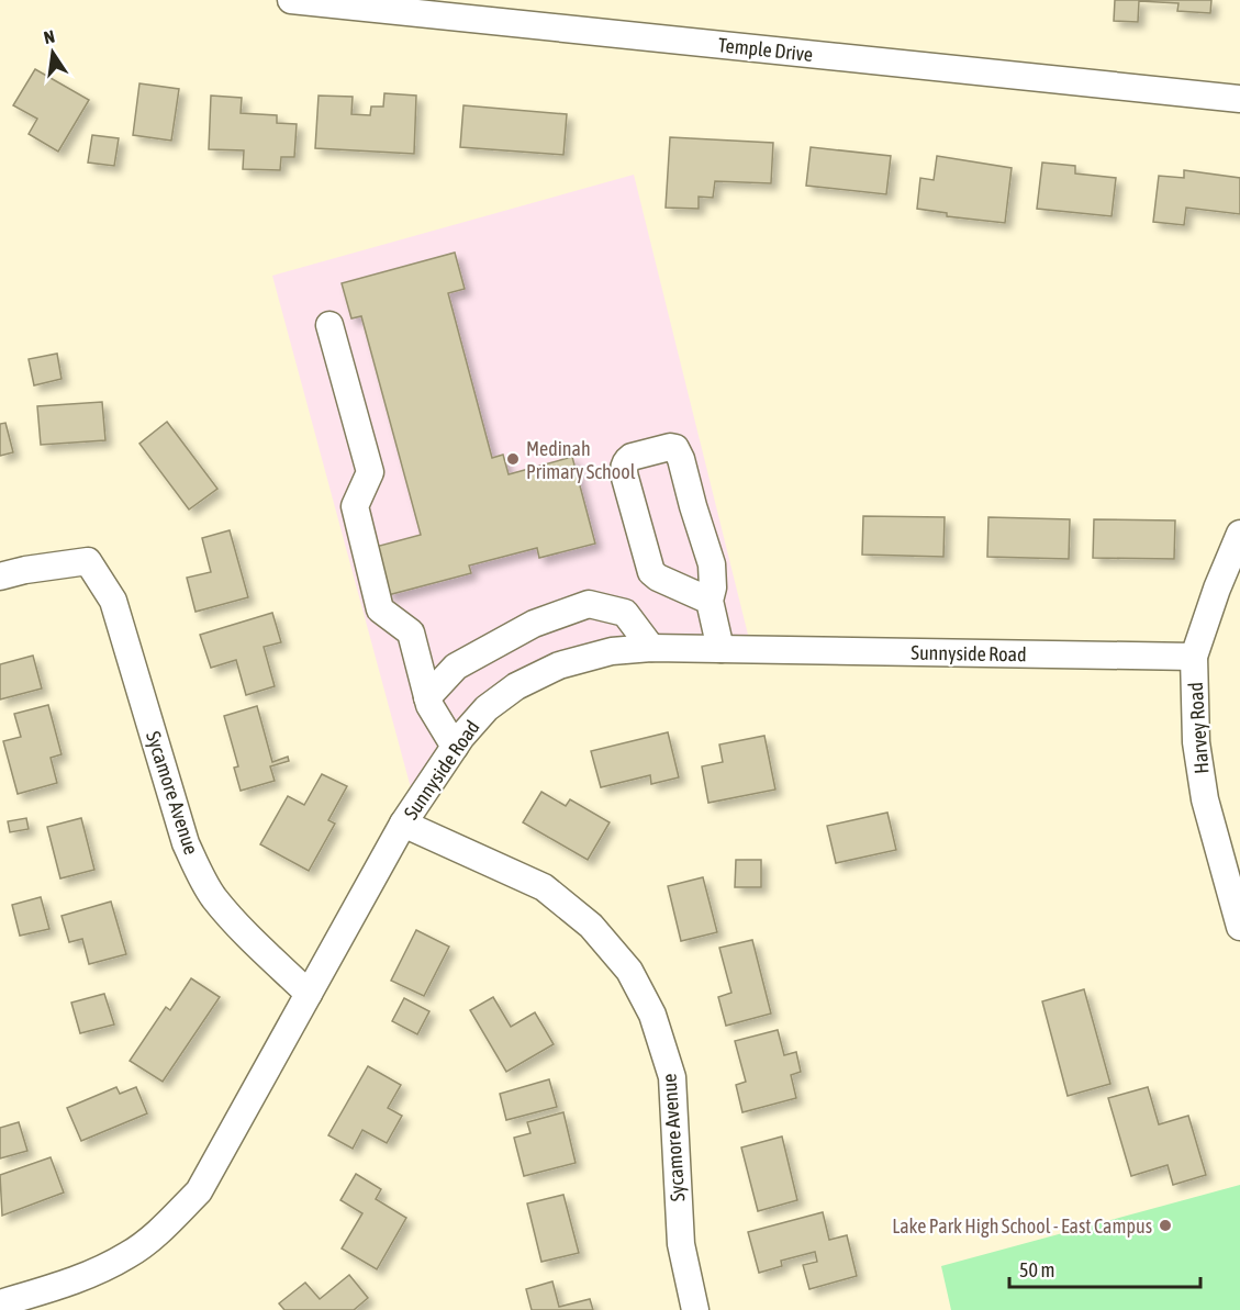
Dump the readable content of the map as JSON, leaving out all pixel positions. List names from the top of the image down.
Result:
{
  "streets": {
    "street": [
      "Temple Drive",
      "Sunnyside Road",
      "Harvey Road",
      "Sycamore Avenue"
    ]
  },
  "crossings": [
    ["Sunnyside Road", "Harvey Road"],
    ["Sunnyside Road", "Sycamore Avenue"]
  ],
  "places": ["Medinah Primary School", "Lake Park High School - East Campus"],
  "scale_bar": "50 m",
  "north": "top"
}
